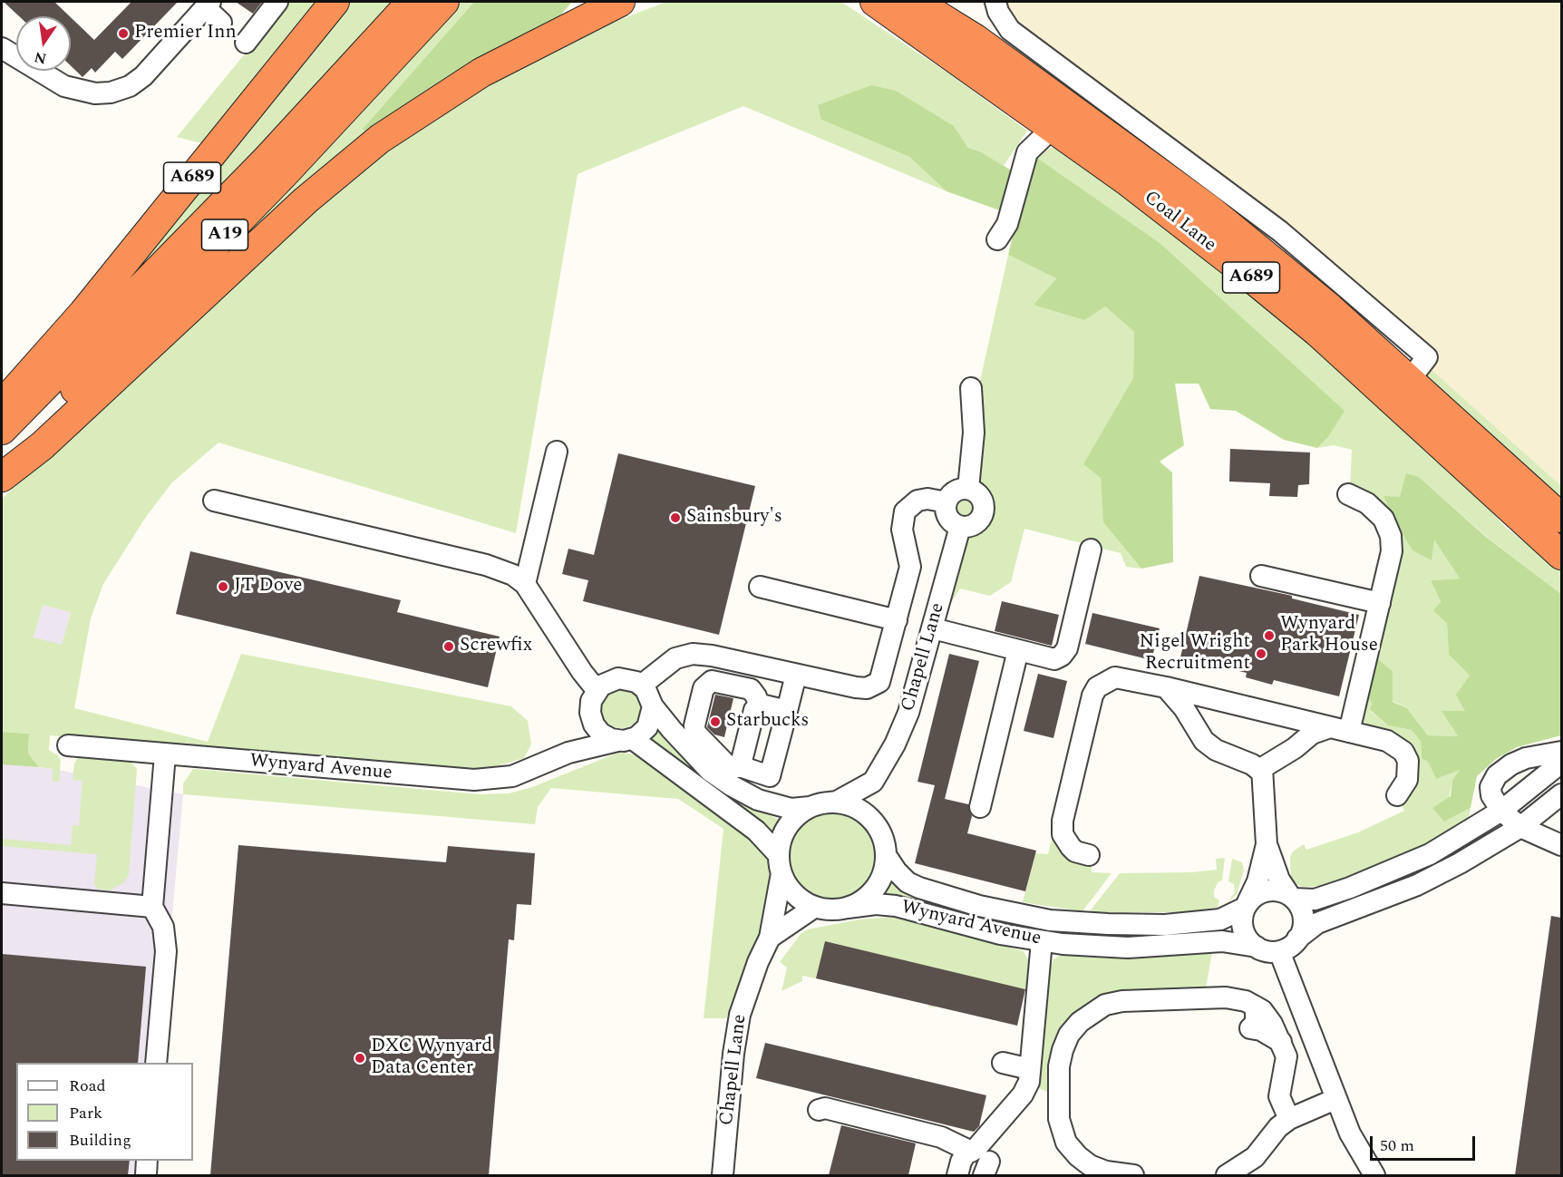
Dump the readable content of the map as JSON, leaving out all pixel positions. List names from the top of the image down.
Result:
{
  "streets": {
    "highway": ["A689", "Coal Lane", "A19"],
    "street": ["Chapell Lane", "Wynyard Avenue"]
  },
  "crossings": [
    ["A689", "Coal Lane"],
    ["Chapell Lane", "Wynyard Avenue"]
  ],
  "places": [
    "Premier Inn",
    "Sainsbury's",
    "JT Dove",
    "Wynyard Park House",
    "Screwfix",
    "Nigel Wright Recruitment",
    "Starbucks",
    "DXC Wynyard Data Center"
  ],
  "legend": ["Road", "Park", "Building"],
  "scale_bar": "50 m",
  "north": "bottom"
}
